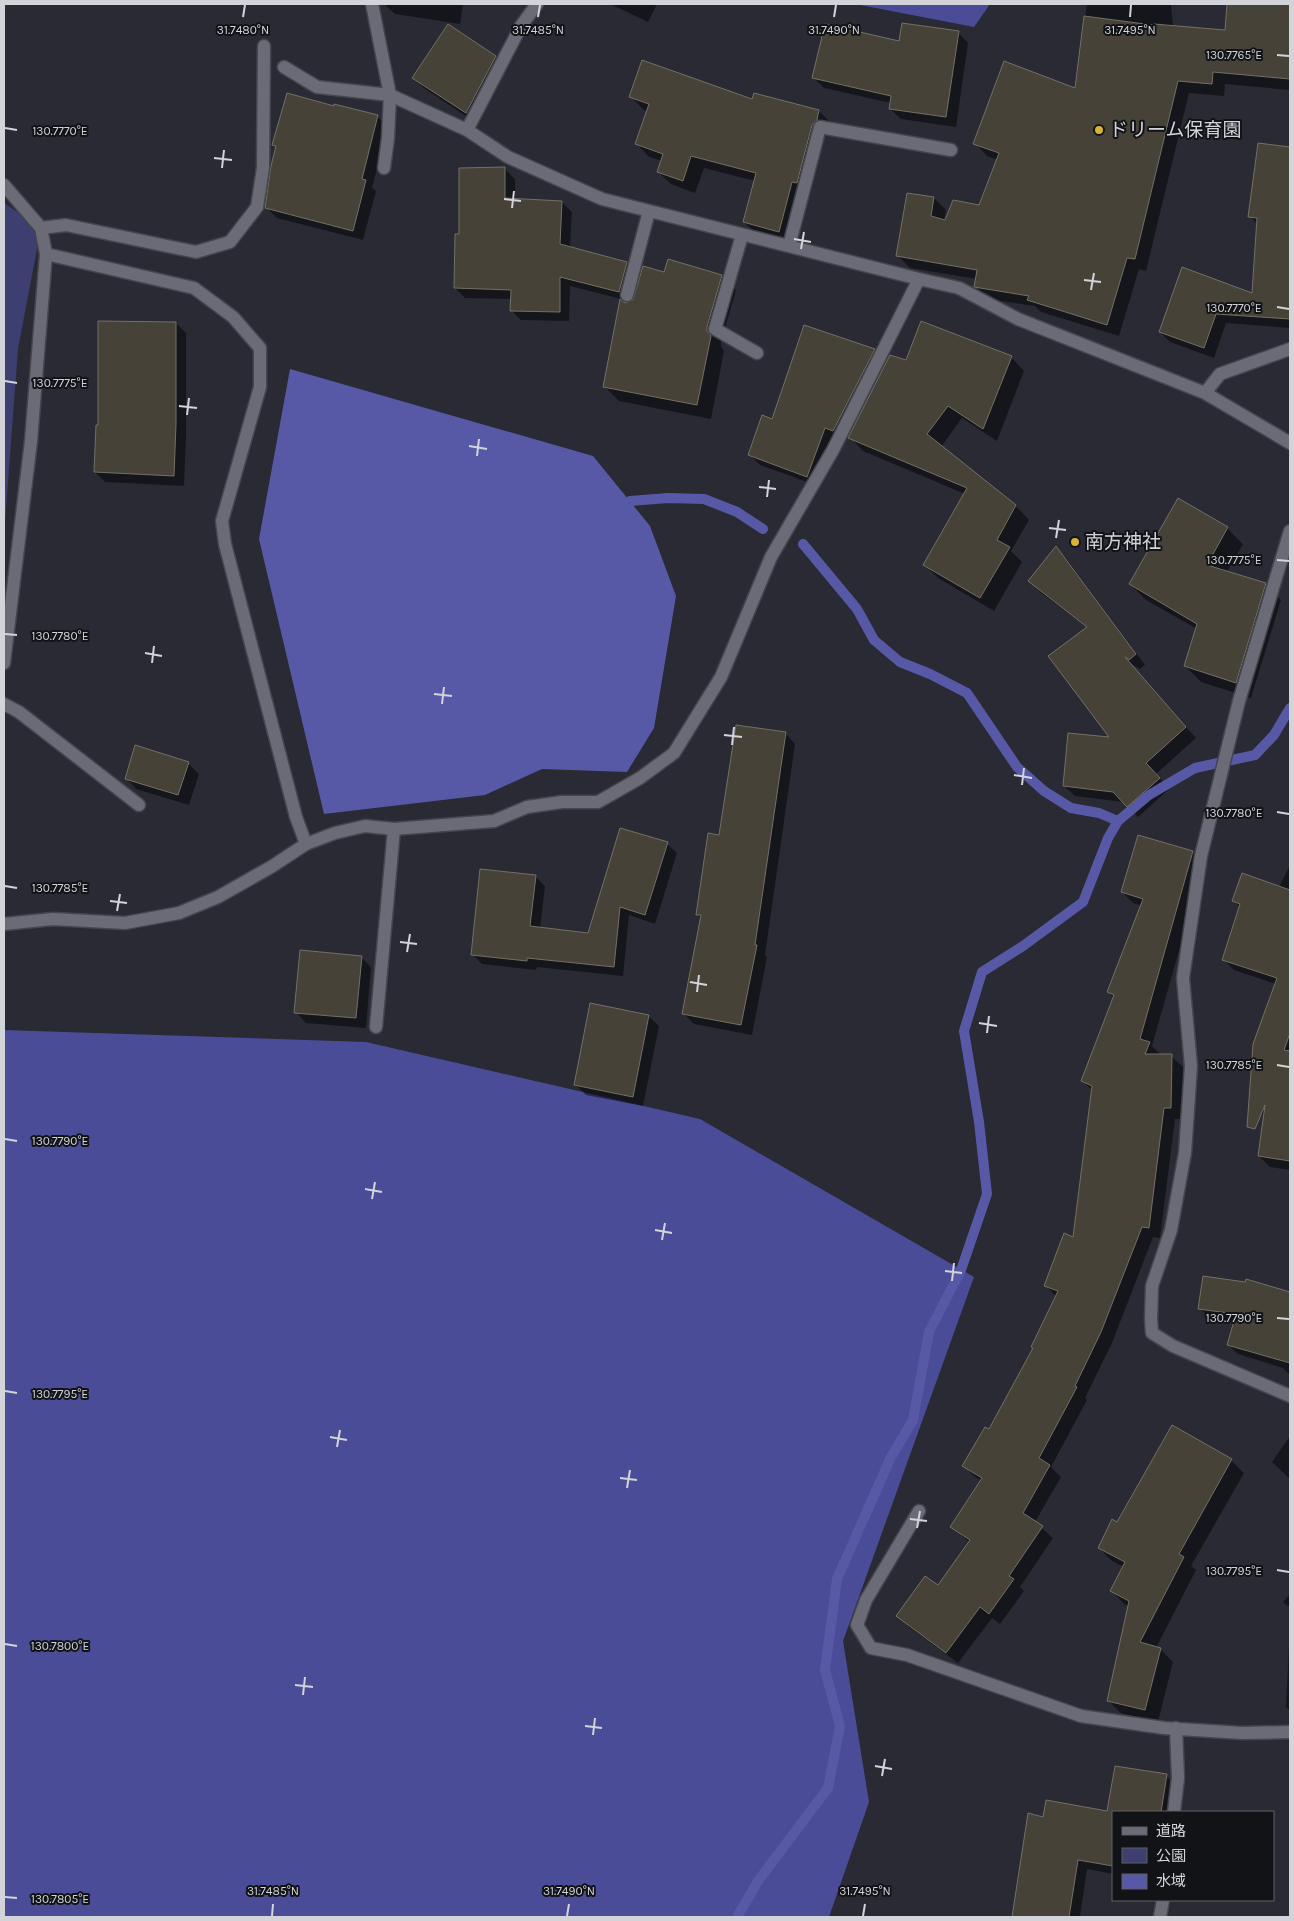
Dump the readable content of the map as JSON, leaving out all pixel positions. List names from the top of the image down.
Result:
{
  "places": ["ドリーム保育園", "南方神社"],
  "legend": ["道路", "公園", "水域"],
  "coordinates": [
    "31.7480°N",
    "31.7485°N",
    "31.7490°N",
    "31.7495°N",
    "130.7765°E",
    "130.7770°E",
    "130.7775°E",
    "130.7780°E",
    "130.7785°E",
    "130.7790°E",
    "130.7795°E",
    "130.7800°E",
    "130.7805°E"
  ]
}
